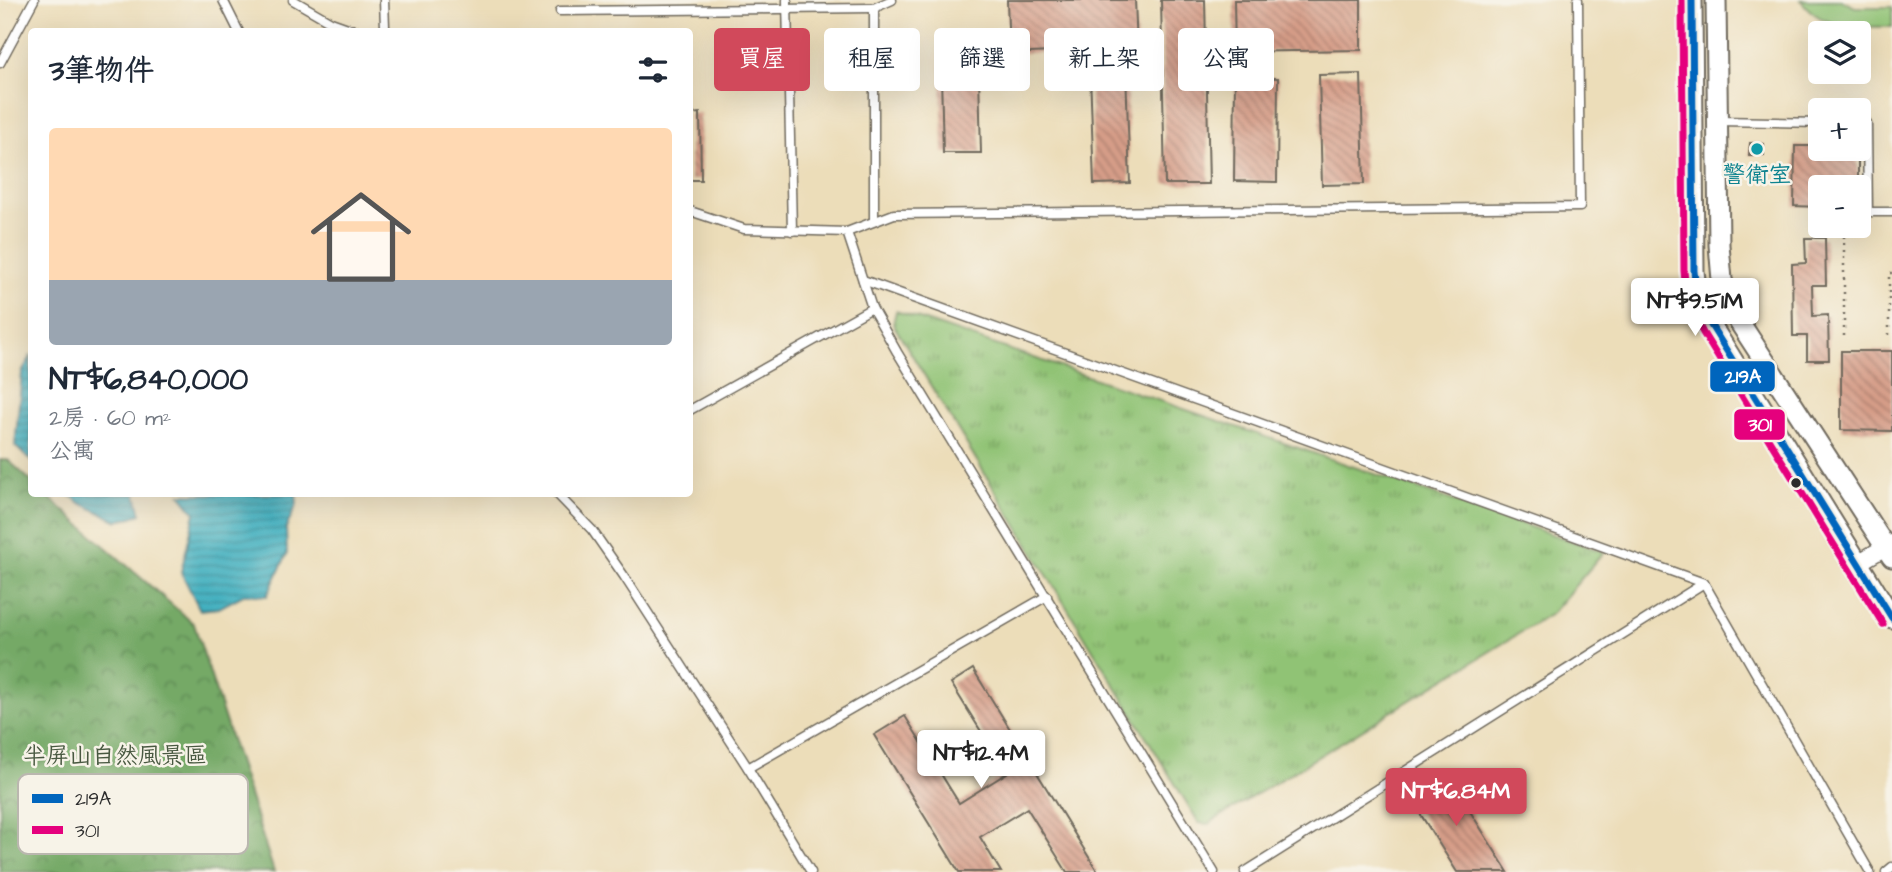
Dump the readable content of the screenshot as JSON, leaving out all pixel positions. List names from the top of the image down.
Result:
{
  "parks": ["半屏山自然風景區"],
  "places": ["警衛室"],
  "lines": ["transit line 219A", "transit line 301"],
  "legend": ["219A", "301"],
  "page": {
    "map_buttons": ["+", "−"],
    "chip": [
      "買屋",
      "租屋",
      "篩選",
      "新上架",
      "公寓"
    ],
    "heading": "3筆物件",
    "list": [
      {
        "name": "NT$6,840,000",
        "note": "2房 · 60 m² · 公寓"
      }
    ],
    "price": ["NT$9.51M", "NT$12.4M", "NT$6.84M"]
  }
}
